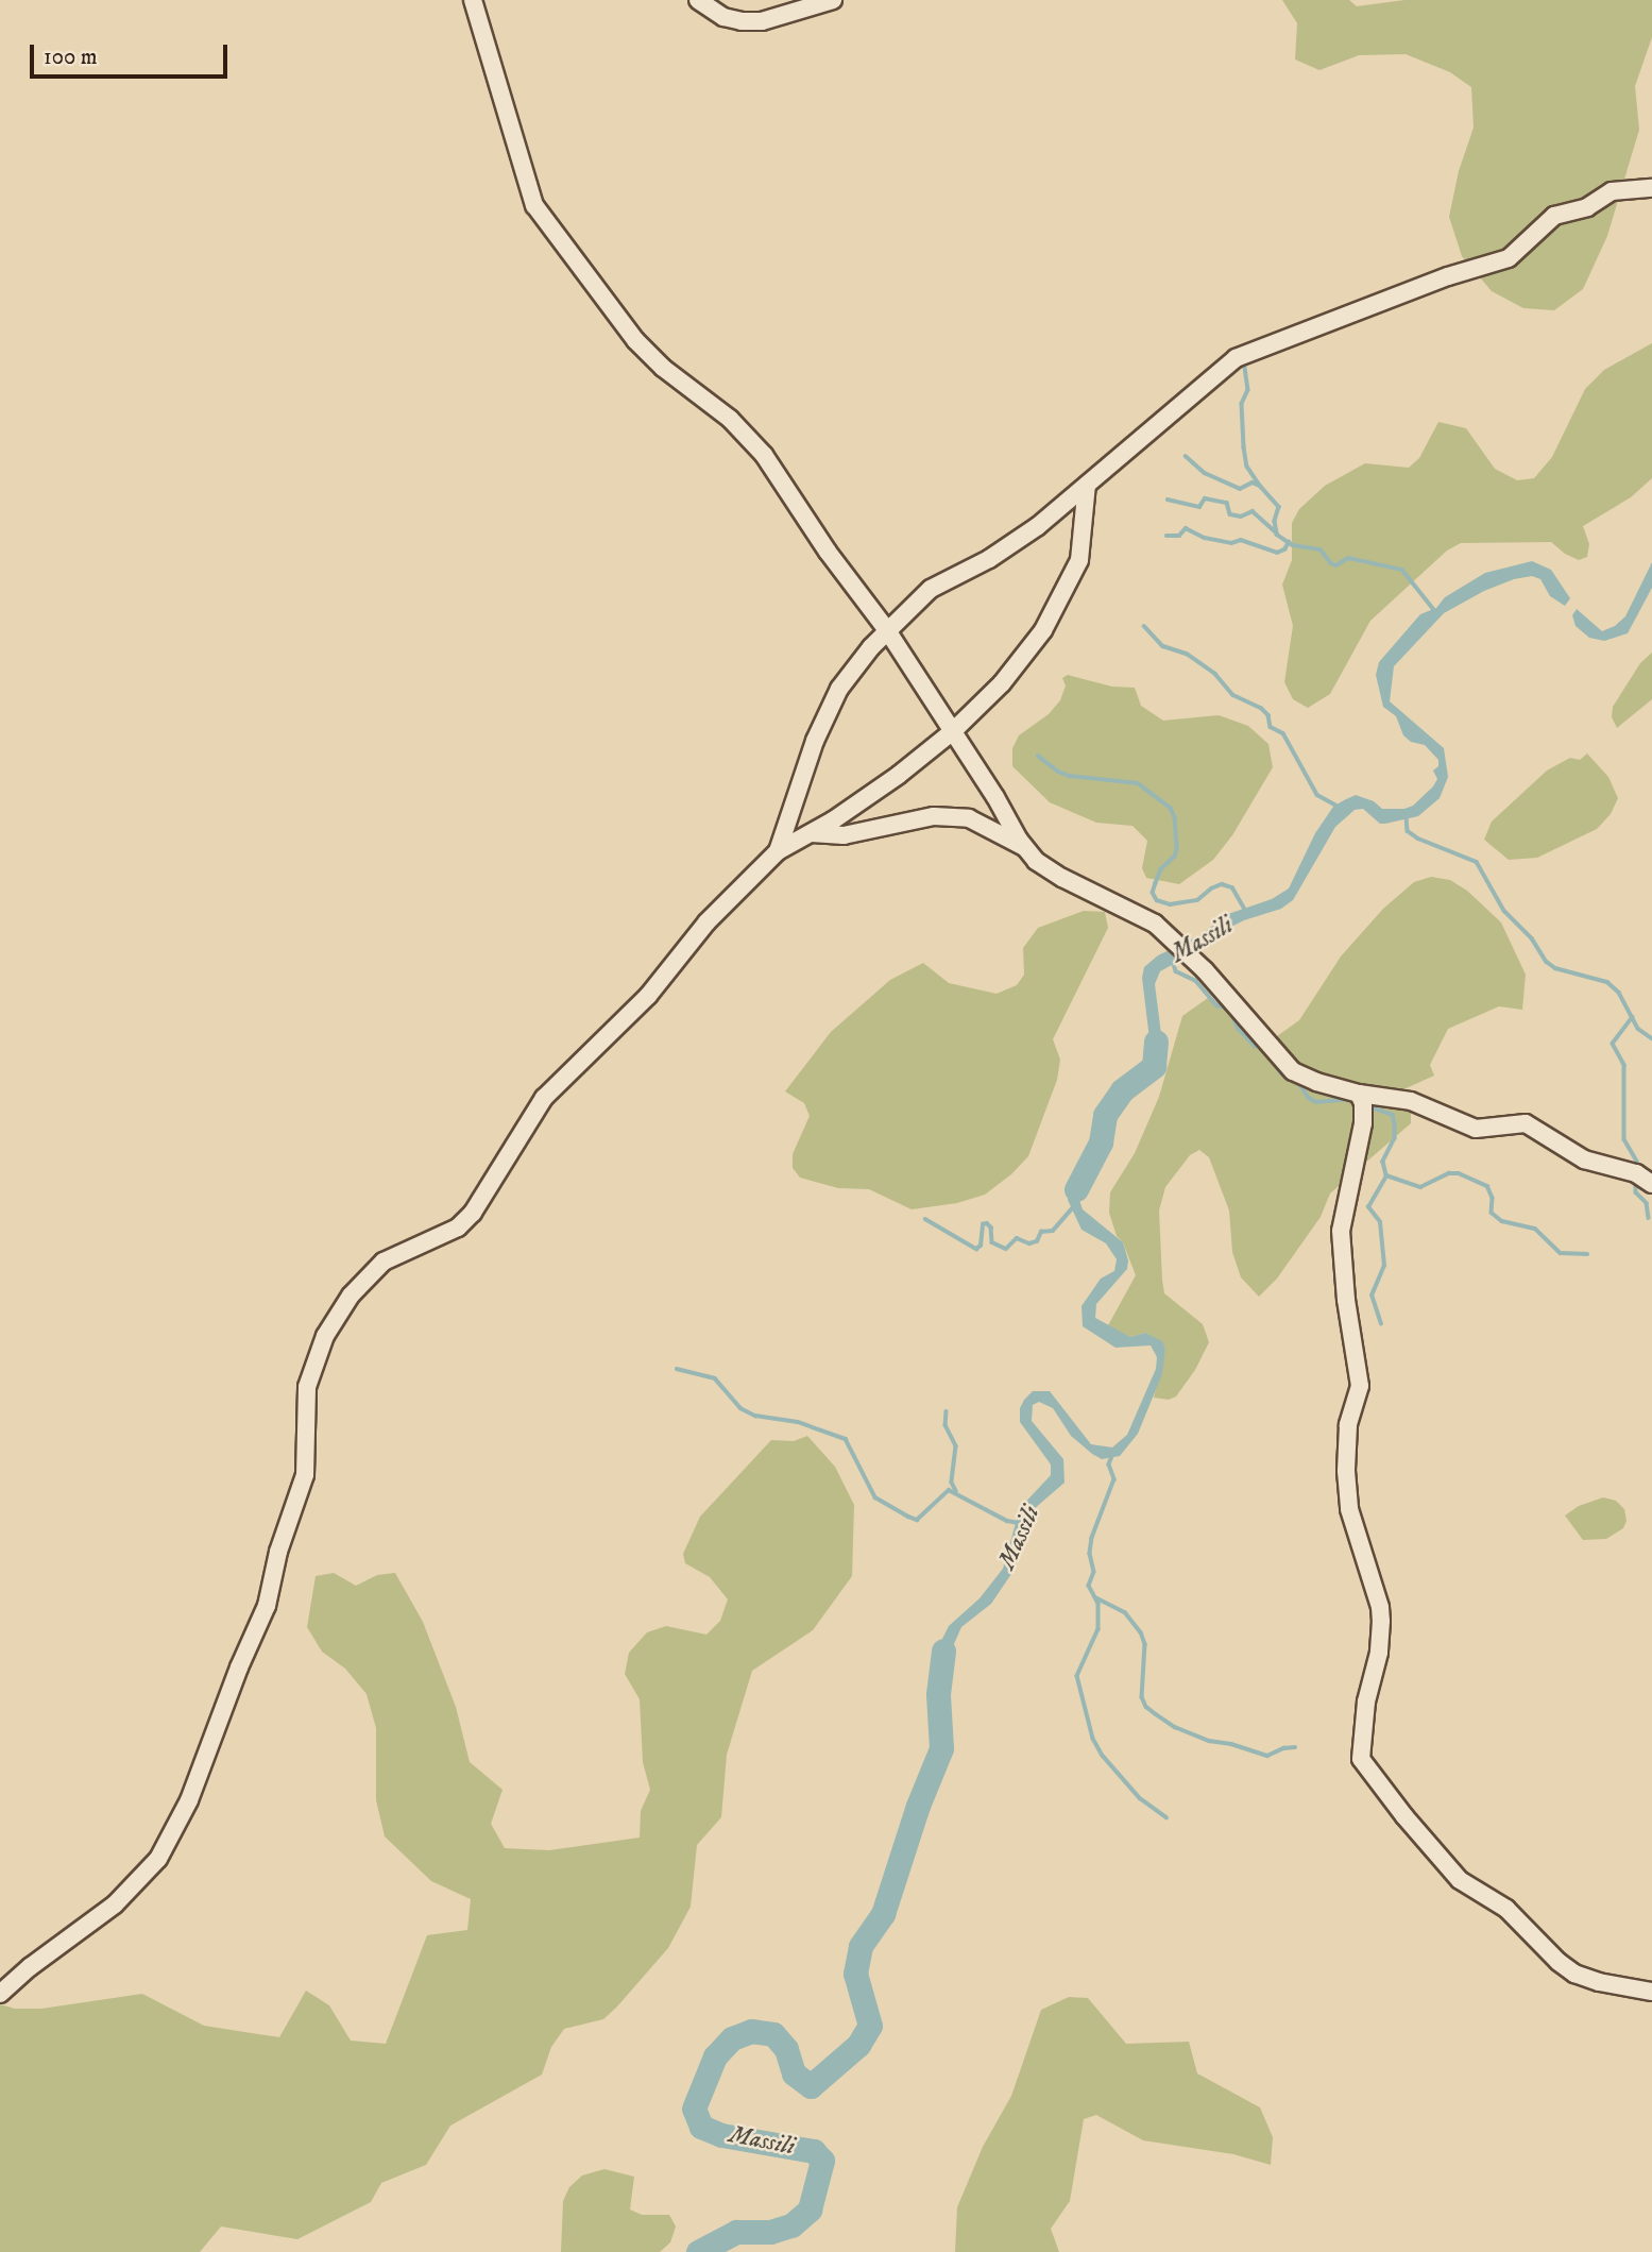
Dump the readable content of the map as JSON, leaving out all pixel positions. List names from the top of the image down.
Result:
{
  "water": ["Massili"],
  "scale_bar": "100 m"
}
